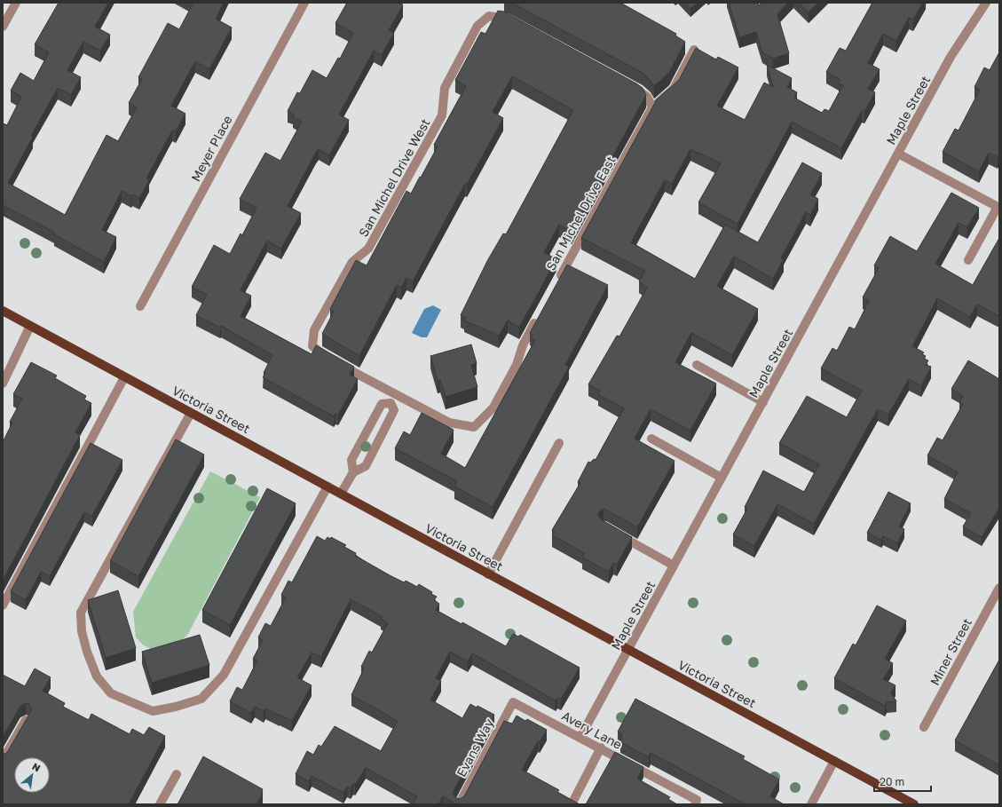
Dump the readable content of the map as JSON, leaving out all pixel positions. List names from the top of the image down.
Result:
{
  "streets": {
    "main road": ["Victoria Street"],
    "street": [
      "Maple Street",
      "Meyer Place",
      "San Michel Drive West",
      "San Michel Drive East",
      "Miner Street",
      "Avery Lane",
      "Evans Way"
    ]
  },
  "crossings": [
    ["Maple Street", "Victoria Street"],
    ["Maple Street", "Avery Lane"],
    ["Avery Lane", "Evans Way"]
  ],
  "scale_bar": "20 m",
  "north": "top right"
}
